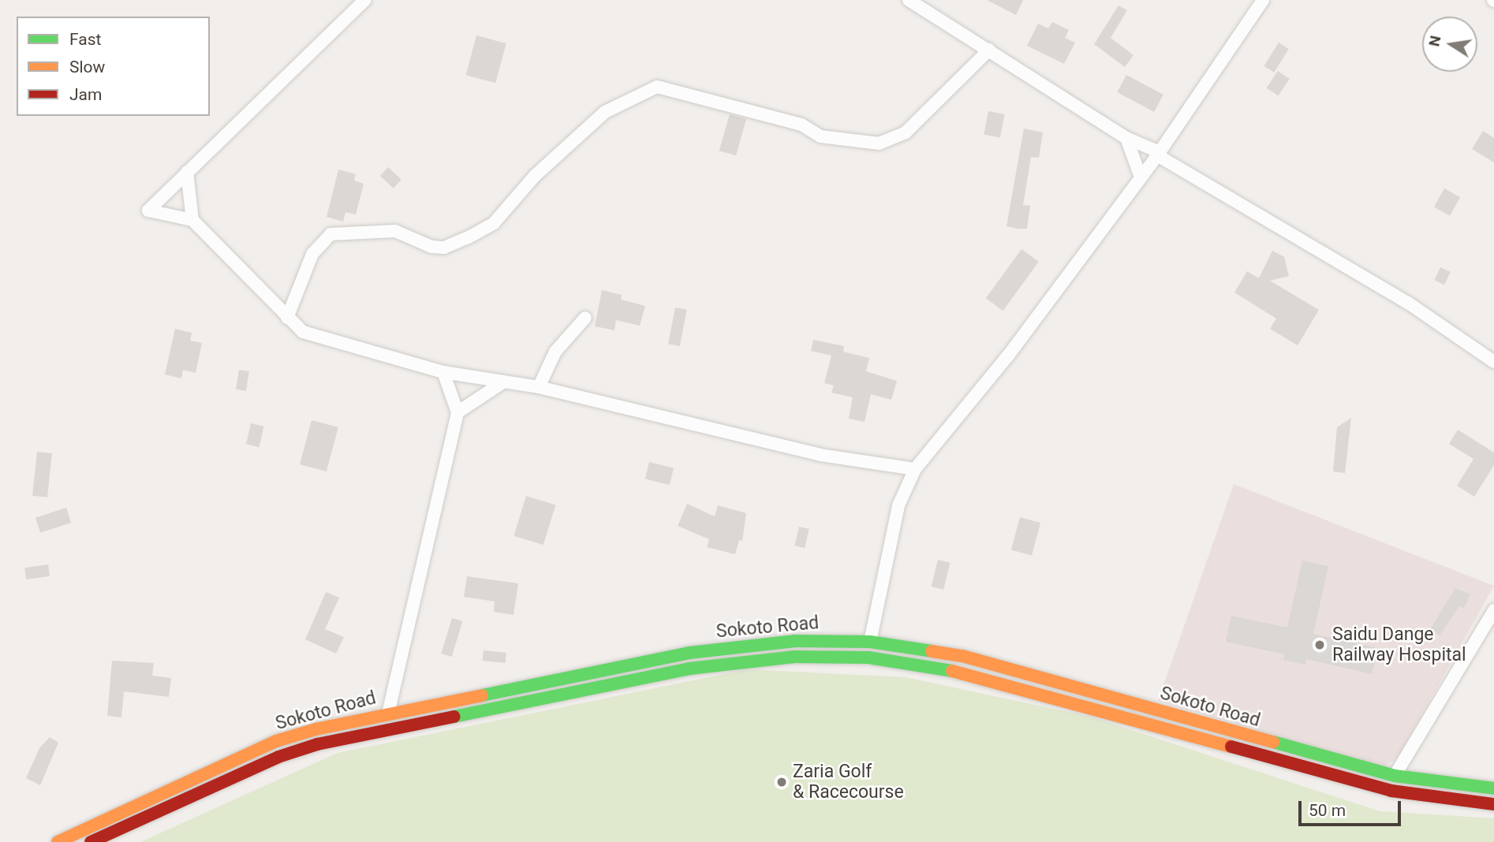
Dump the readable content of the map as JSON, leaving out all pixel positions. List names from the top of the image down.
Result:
{
  "streets": {
    "main road": ["Sokoto Road"]
  },
  "places": ["Saidu Dange Railway Hospital", "Zaria Golf & Racecourse"],
  "legend": ["Fast", "Slow", "Jam"],
  "scale_bar": "50 m",
  "north": "left"
}
